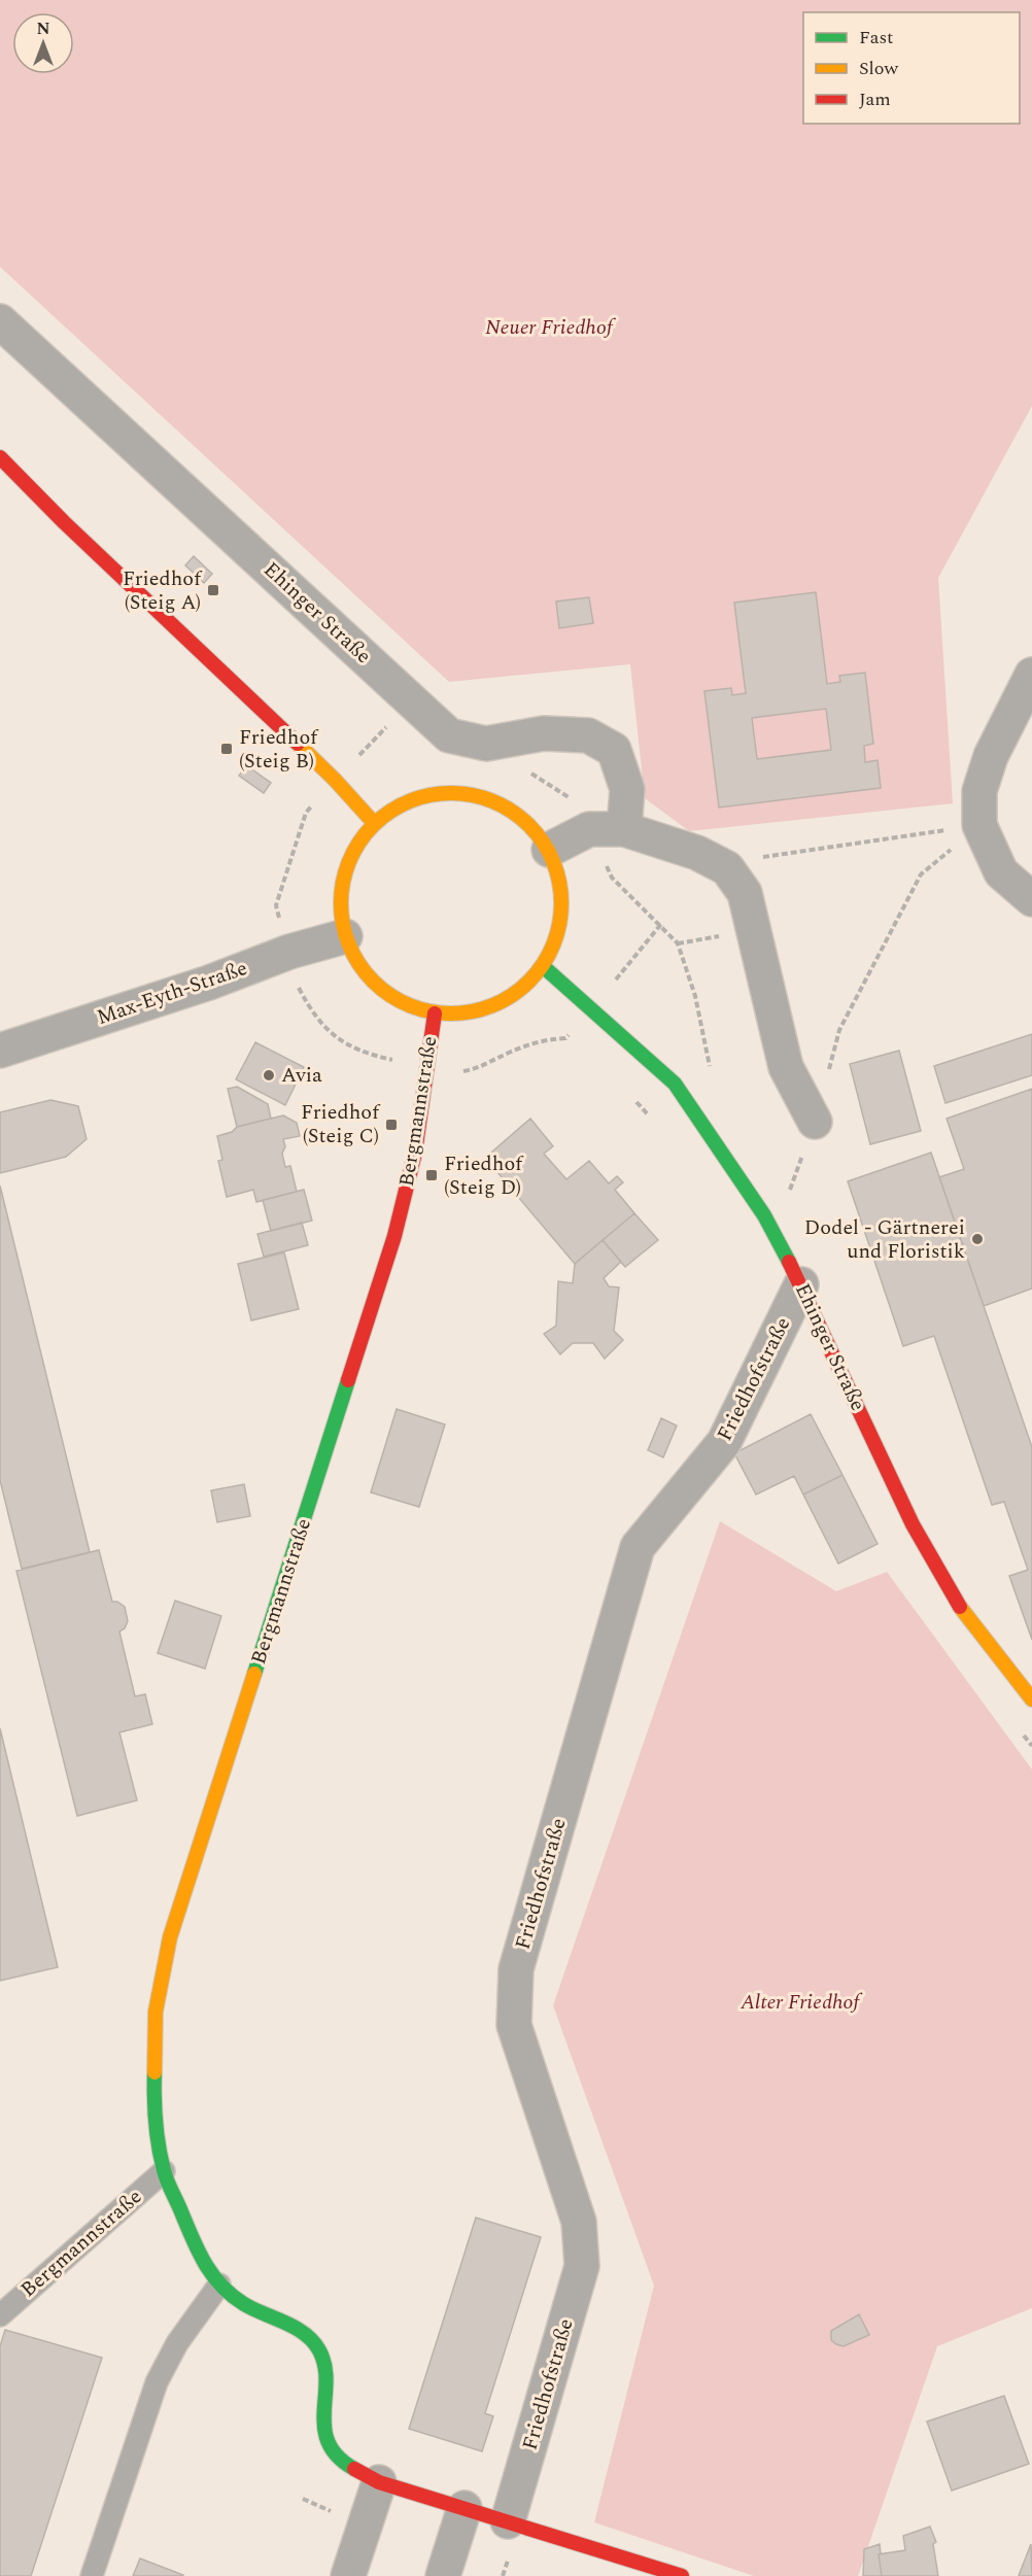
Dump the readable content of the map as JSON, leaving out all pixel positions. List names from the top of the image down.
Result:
{
  "streets": {
    "main road": ["Ehinger Straße", "Bergmannstraße"],
    "street": ["Max-Eyth-Straße", "Friedhofstraße"]
  },
  "crossings": [
    ["Ehinger Straße", "Friedhofstraße"]
  ],
  "parks": ["Neuer Friedhof", "Alter Friedhof"],
  "places": {
    "transit": [
      "Friedhof (Steig A)",
      "Friedhof (Steig B)",
      "Friedhof (Steig C)",
      "Friedhof (Steig D)"
    ],
    "other": ["Avia", "Dodel - Gärtnerei und Floristik"]
  },
  "legend": ["Fast", "Slow", "Jam"],
  "north": "top"
}
